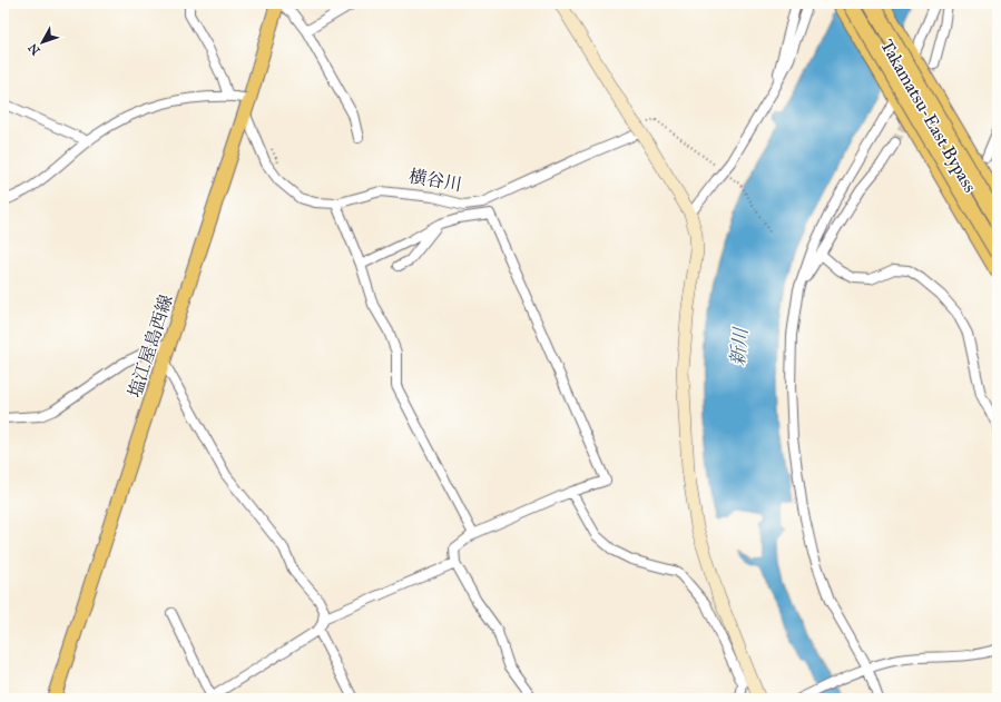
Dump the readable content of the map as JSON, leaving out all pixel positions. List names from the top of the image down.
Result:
{
  "streets": {
    "highway": ["Takamatsu-East Bypass"],
    "main road": ["塩江屋島西線"]
  },
  "water": ["新川"],
  "north": "bottom left"
}
